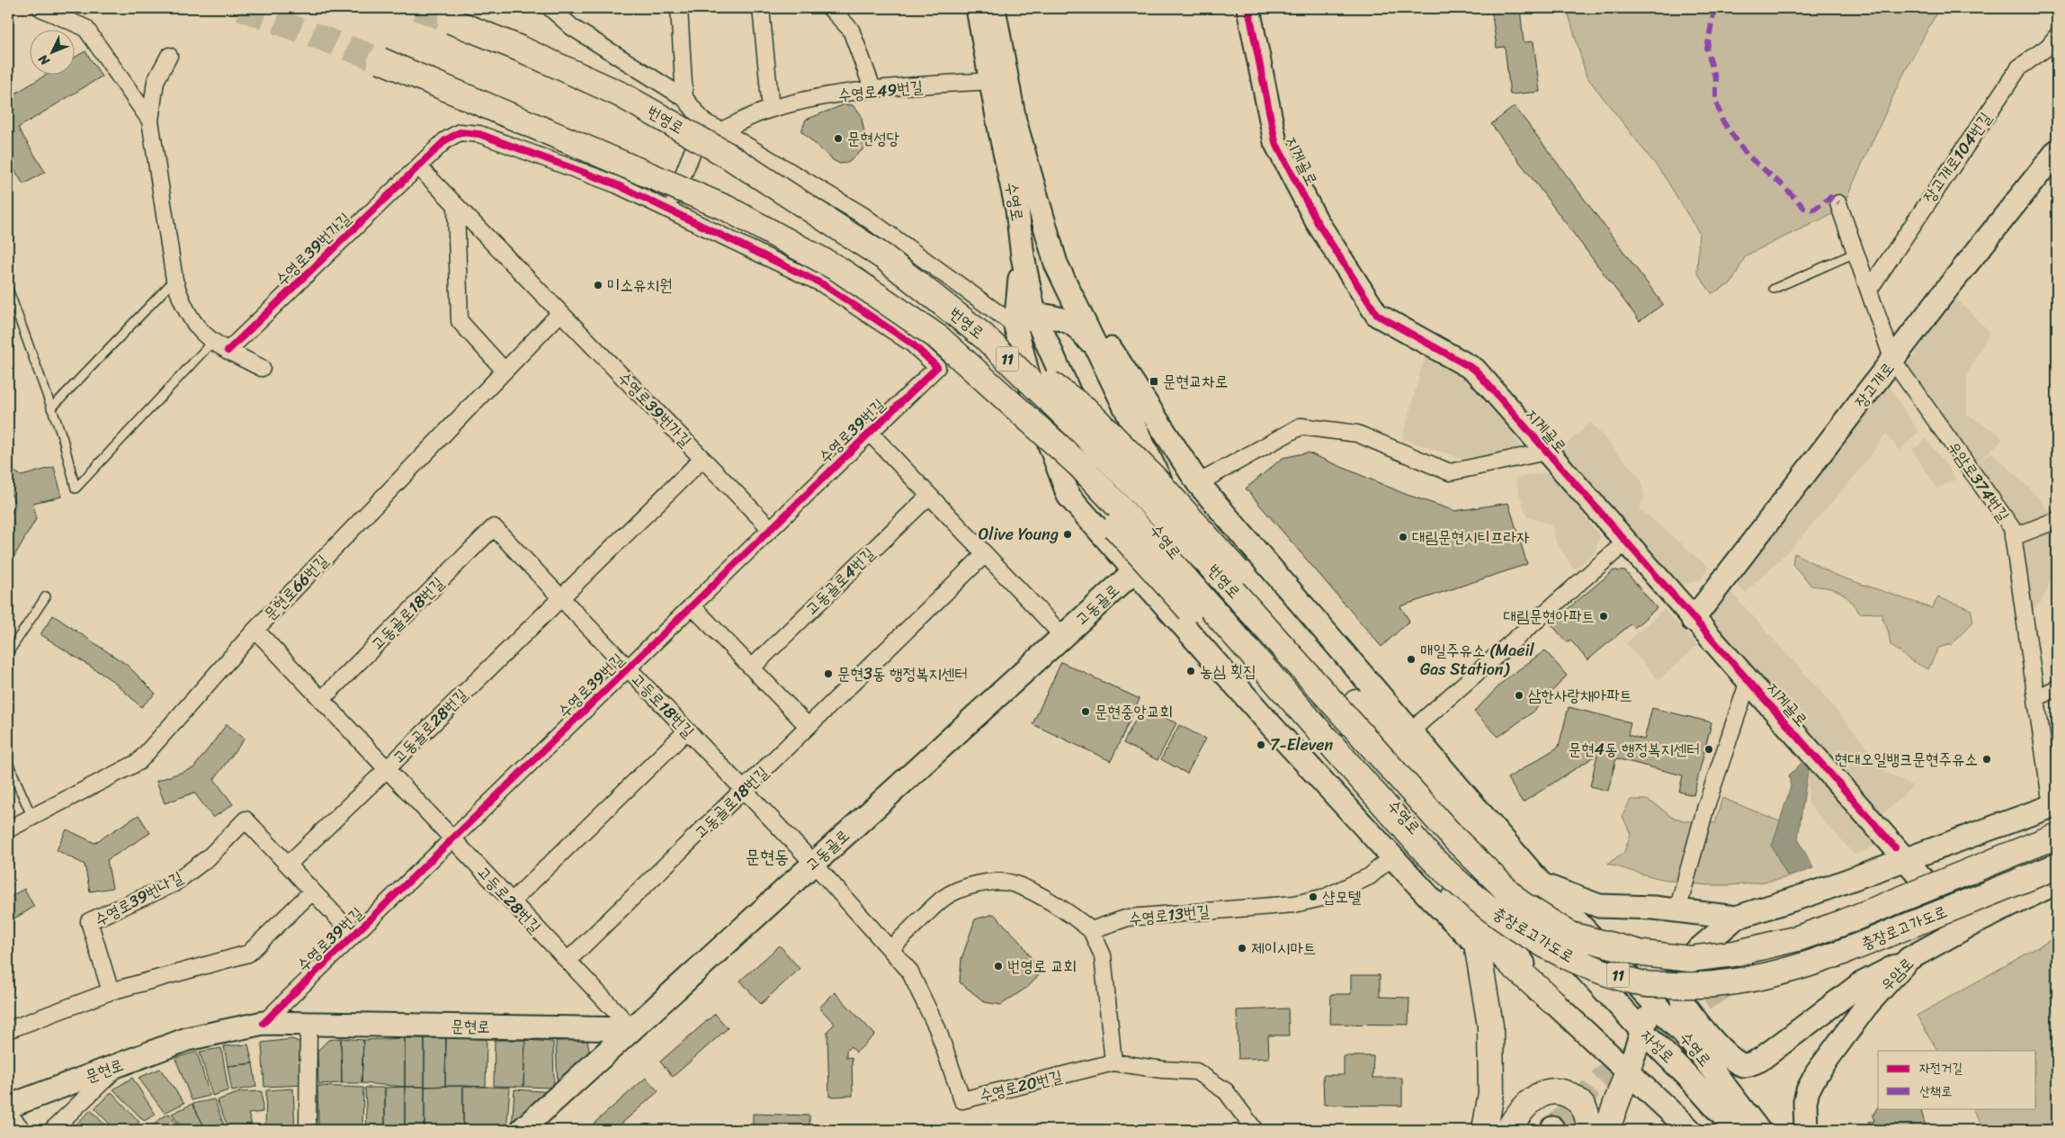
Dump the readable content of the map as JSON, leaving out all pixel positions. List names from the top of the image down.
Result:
{
  "streets": {
    "main road": [
      "번영로",
      "지게골로",
      "수영로",
      "11",
      "장고개로",
      "고동골로",
      "충장로고가도로",
      "우암로",
      "문현로",
      "자성로"
    ],
    "street": [
      "수영로49번길",
      "장고개로104번길",
      "수영로39번가길",
      "수영로39번길",
      "우암로374번길",
      "고동골로4번길",
      "문현로66번길",
      "고동골로18번길",
      "고등로18번길",
      "고동골로28번길",
      "수영로39번나길",
      "고등로28번길",
      "수영로13번길",
      "수영로20번길"
    ]
  },
  "crossings": [
    ["수영로49번길", "수영로"],
    ["번영로", "충장로고가도로"],
    ["지게골로", "수영로"],
    ["지게골로", "장고개로"],
    ["지게골로", "우암로"],
    ["수영로", "자성로"],
    ["수영로39번가길", "수영로39번길"],
    ["수영로39번가길", "문현로66번길"],
    ["수영로39번가길", "고등로18번길"],
    ["수영로39번가길", "고동골로28번길"],
    ["장고개로", "우암로374번길"],
    ["수영로39번길", "고등로18번길"],
    ["수영로39번길", "수영로39번나길"],
    ["수영로39번길", "고등로28번길"],
    ["수영로39번길", "문현로"],
    ["문현로66번길", "고등로28번길"],
    ["고동골로", "고등로18번길"],
    ["고동골로", "고등로28번길"],
    ["고동골로", "문현로"],
    ["고동골로", "수영로20번길"],
    ["고동골로18번길", "고등로18번길"],
    ["고동골로18번길", "고등로28번길"],
    ["고등로18번길", "고동골로28번길"],
    ["고등로18번길", "수영로20번길"],
    ["고동골로28번길", "고등로28번길"],
    ["고등로28번길", "문현로"]
  ],
  "districts": ["문현동"],
  "places": {
    "other": [
      "문현성당",
      "미소유치원",
      "Olive Young",
      "대림문현시티프라자",
      "대림문현아파트",
      "매일주유소 (Maeil Gas Station)",
      "농심 횟집",
      "문현3동 행정복지센터",
      "삼한사랑채아파트",
      "문현중앙교회",
      "7-Eleven",
      "문현4동 행정복지센터",
      "현대오일뱅크문현주유소",
      "샵모텔",
      "제이시마트",
      "번영로 교회"
    ],
    "transit": ["문현교차로"]
  },
  "legend": ["자전거길", "산책로"],
  "north": "bottom left"
}
